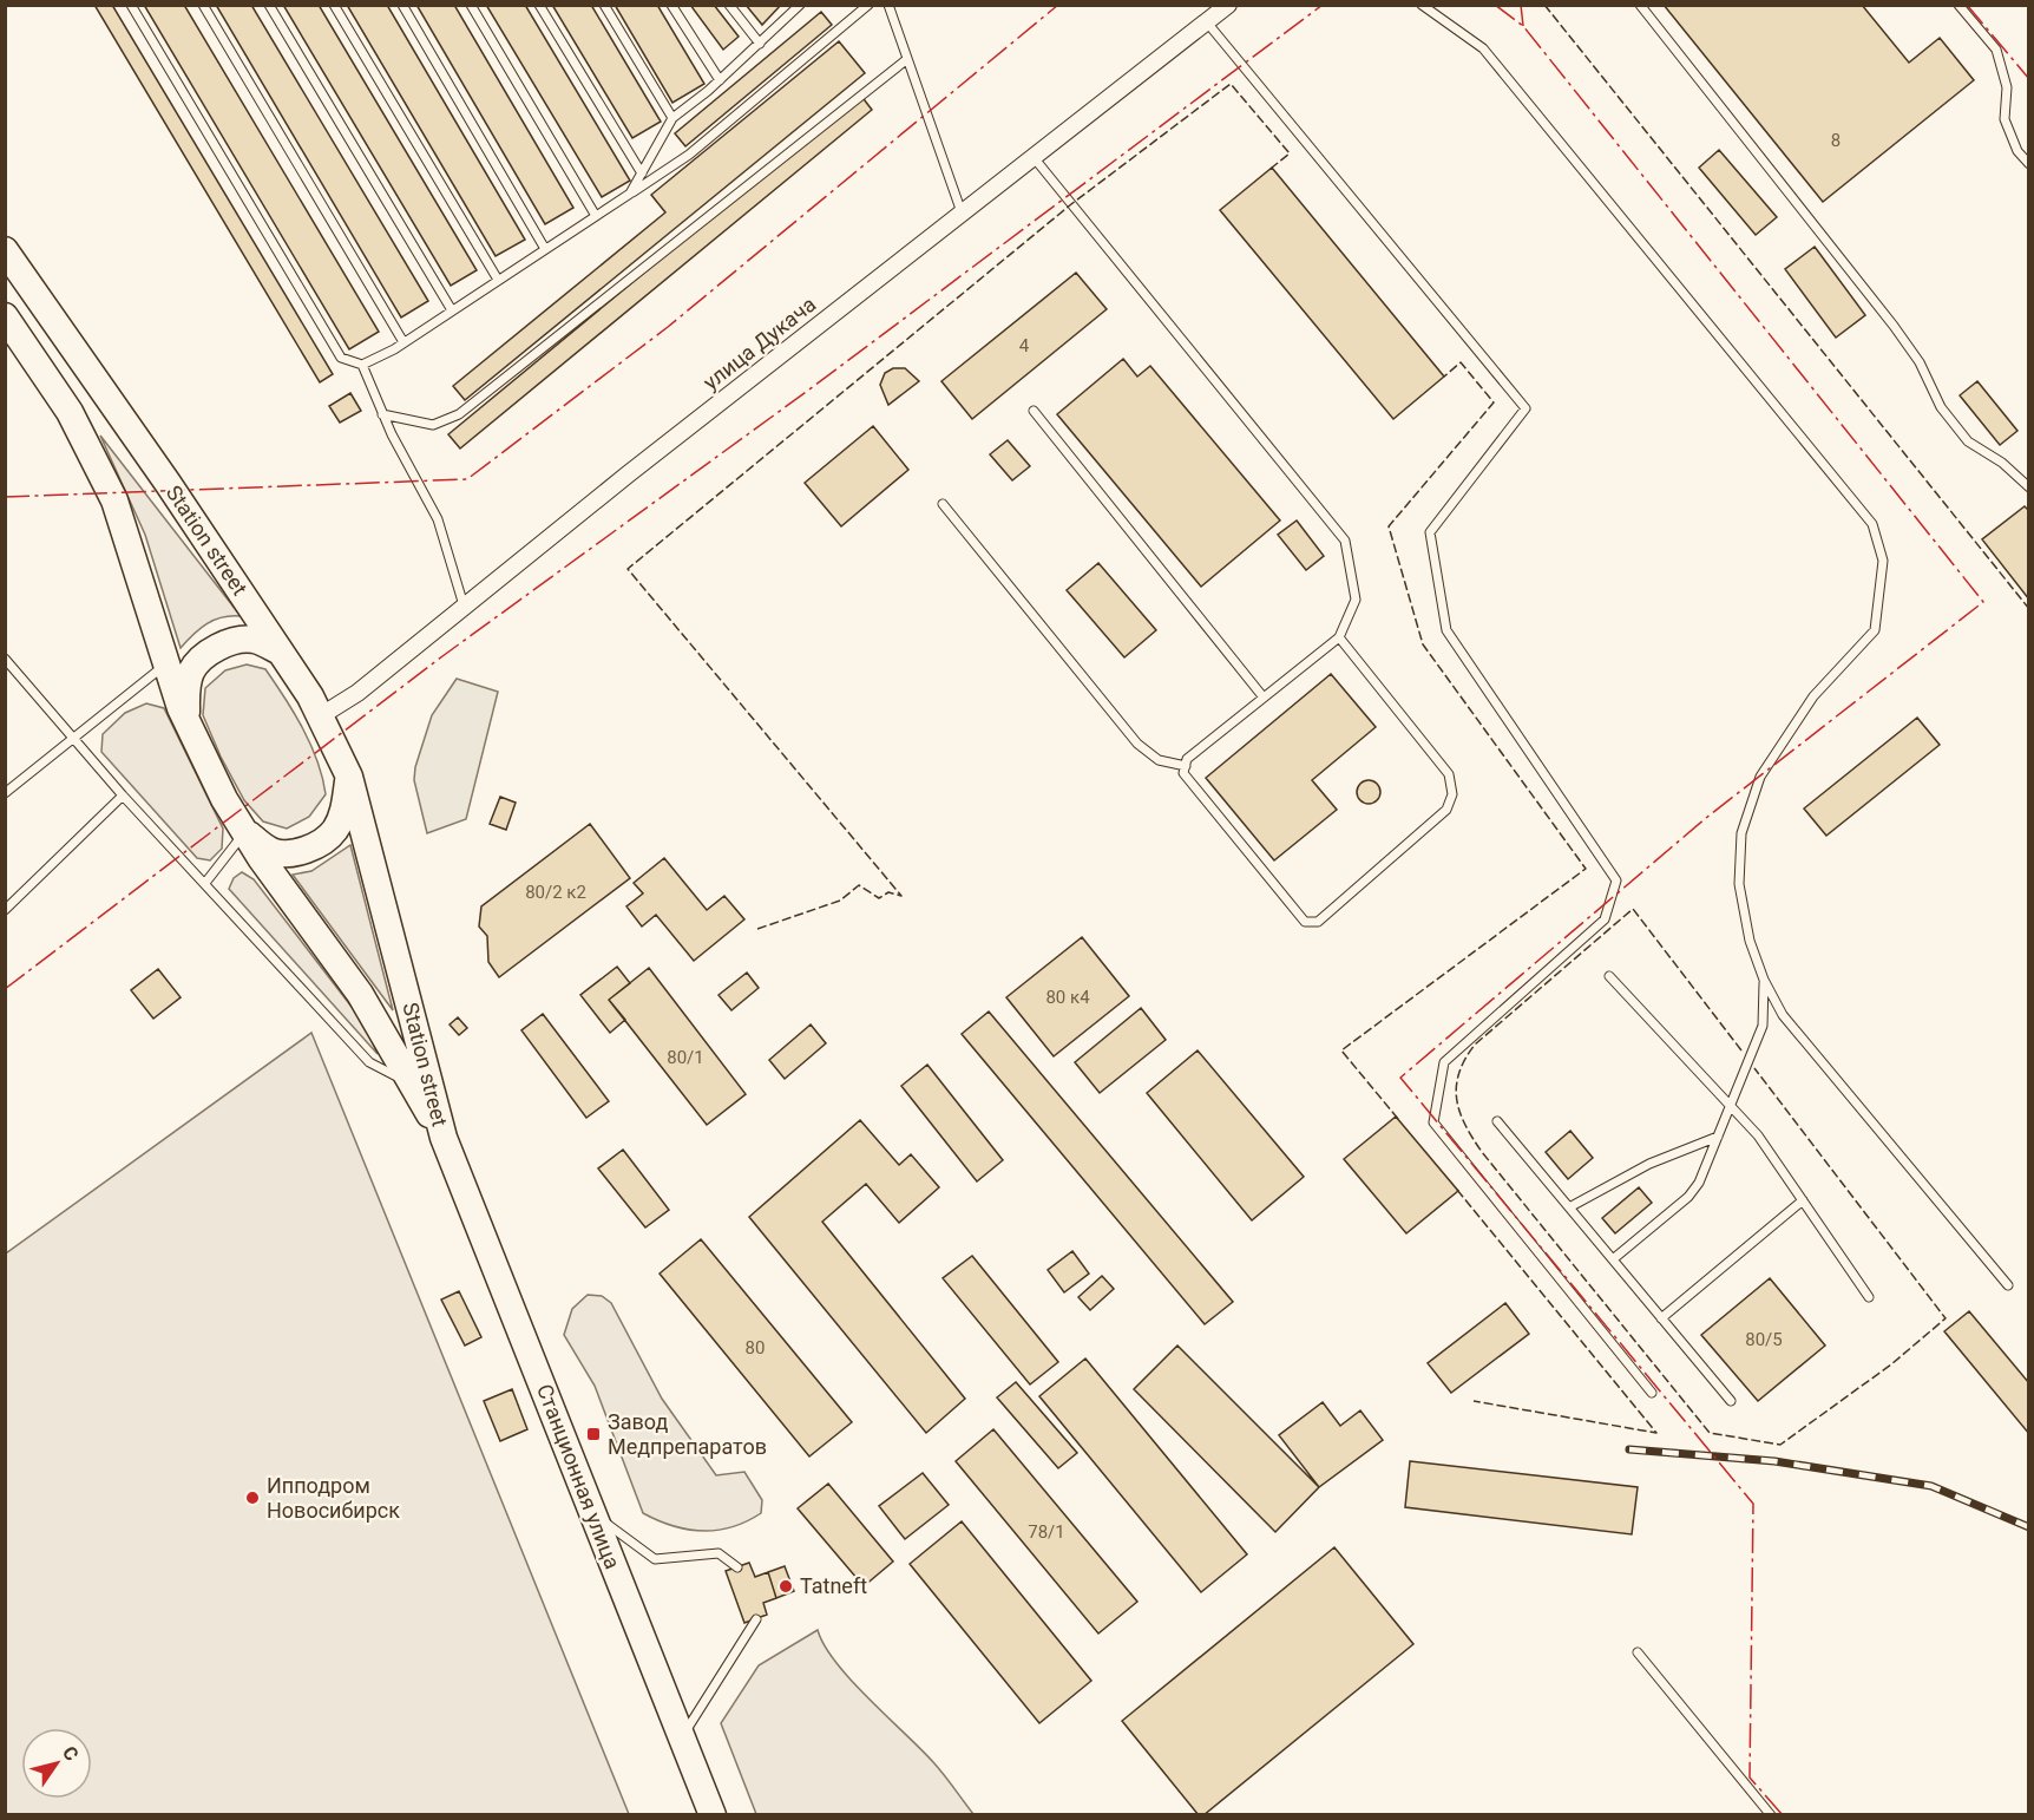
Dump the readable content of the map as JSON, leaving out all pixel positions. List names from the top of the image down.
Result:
{
  "streets": {
    "main road": ["Station street", "Станционная улица"],
    "street": ["улица Дукача"]
  },
  "crossings": [
    ["улица Дукача", "Station street"],
    ["Station street", "Станционная улица"]
  ],
  "places": {
    "transit": ["Завод Медпрепаратов"],
    "other": ["Ипподром Новосибирск", "Tatneft"]
  },
  "house_numbers": [
    "8",
    "4",
    "80/2 к2",
    "80 к4",
    "80/1",
    "80/5",
    "80",
    "78/1"
  ],
  "north": "top right"
}
